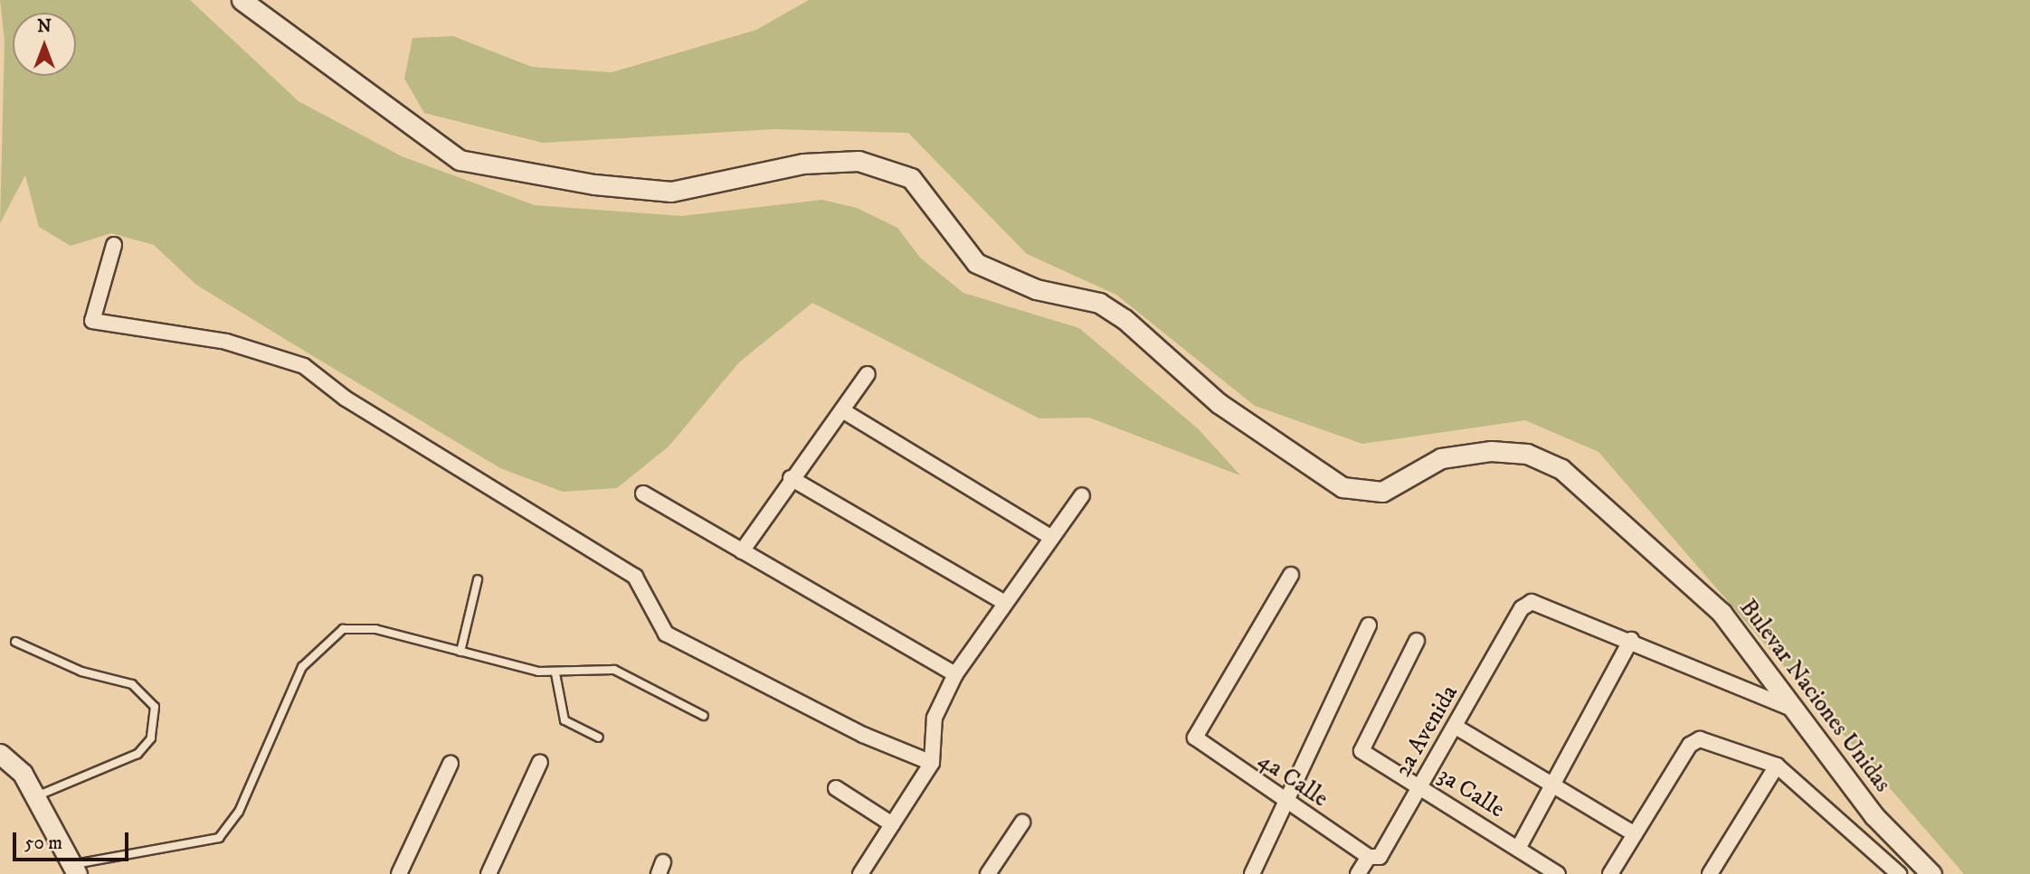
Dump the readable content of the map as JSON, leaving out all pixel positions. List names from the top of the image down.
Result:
{
  "streets": {
    "main road": ["Bulevar Naciones Unidas"],
    "street": ["2a Avenida", "4a Calle", "3a Calle"]
  },
  "crossings": [
    ["2a Avenida", "4a Calle"],
    ["2a Avenida", "3a Calle"]
  ],
  "scale_bar": "50 m",
  "north": "top"
}
